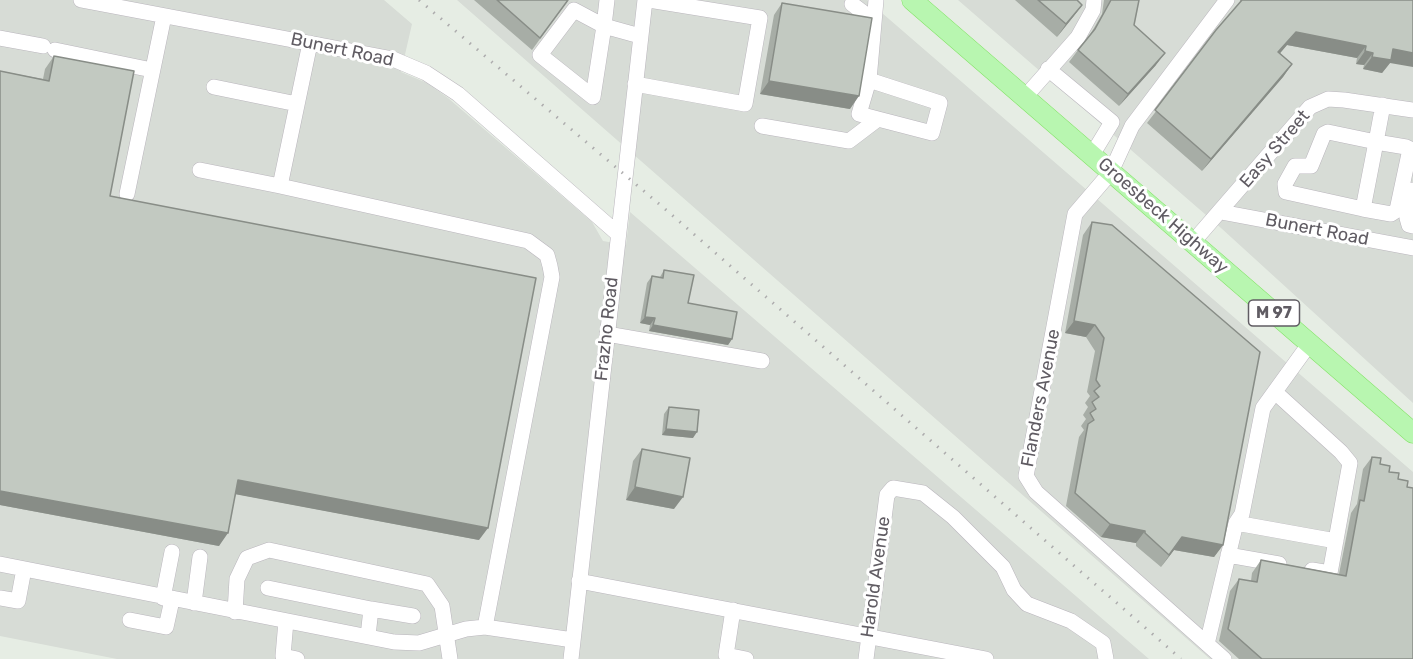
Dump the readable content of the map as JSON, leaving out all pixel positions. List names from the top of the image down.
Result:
{
  "streets": {
    "main road": ["Groesbeck Highway", "M 97"],
    "street": [
      "Bunert Road",
      "Easy Street",
      "Frazho Road",
      "Flanders Avenue",
      "Harold Avenue"
    ]
  },
  "crossings": [
    ["Bunert Road", "Easy Street"],
    ["Bunert Road", "Frazho Road"],
    ["Easy Street", "Groesbeck Highway"],
    ["Groesbeck Highway", "Flanders Avenue"]
  ]
}
